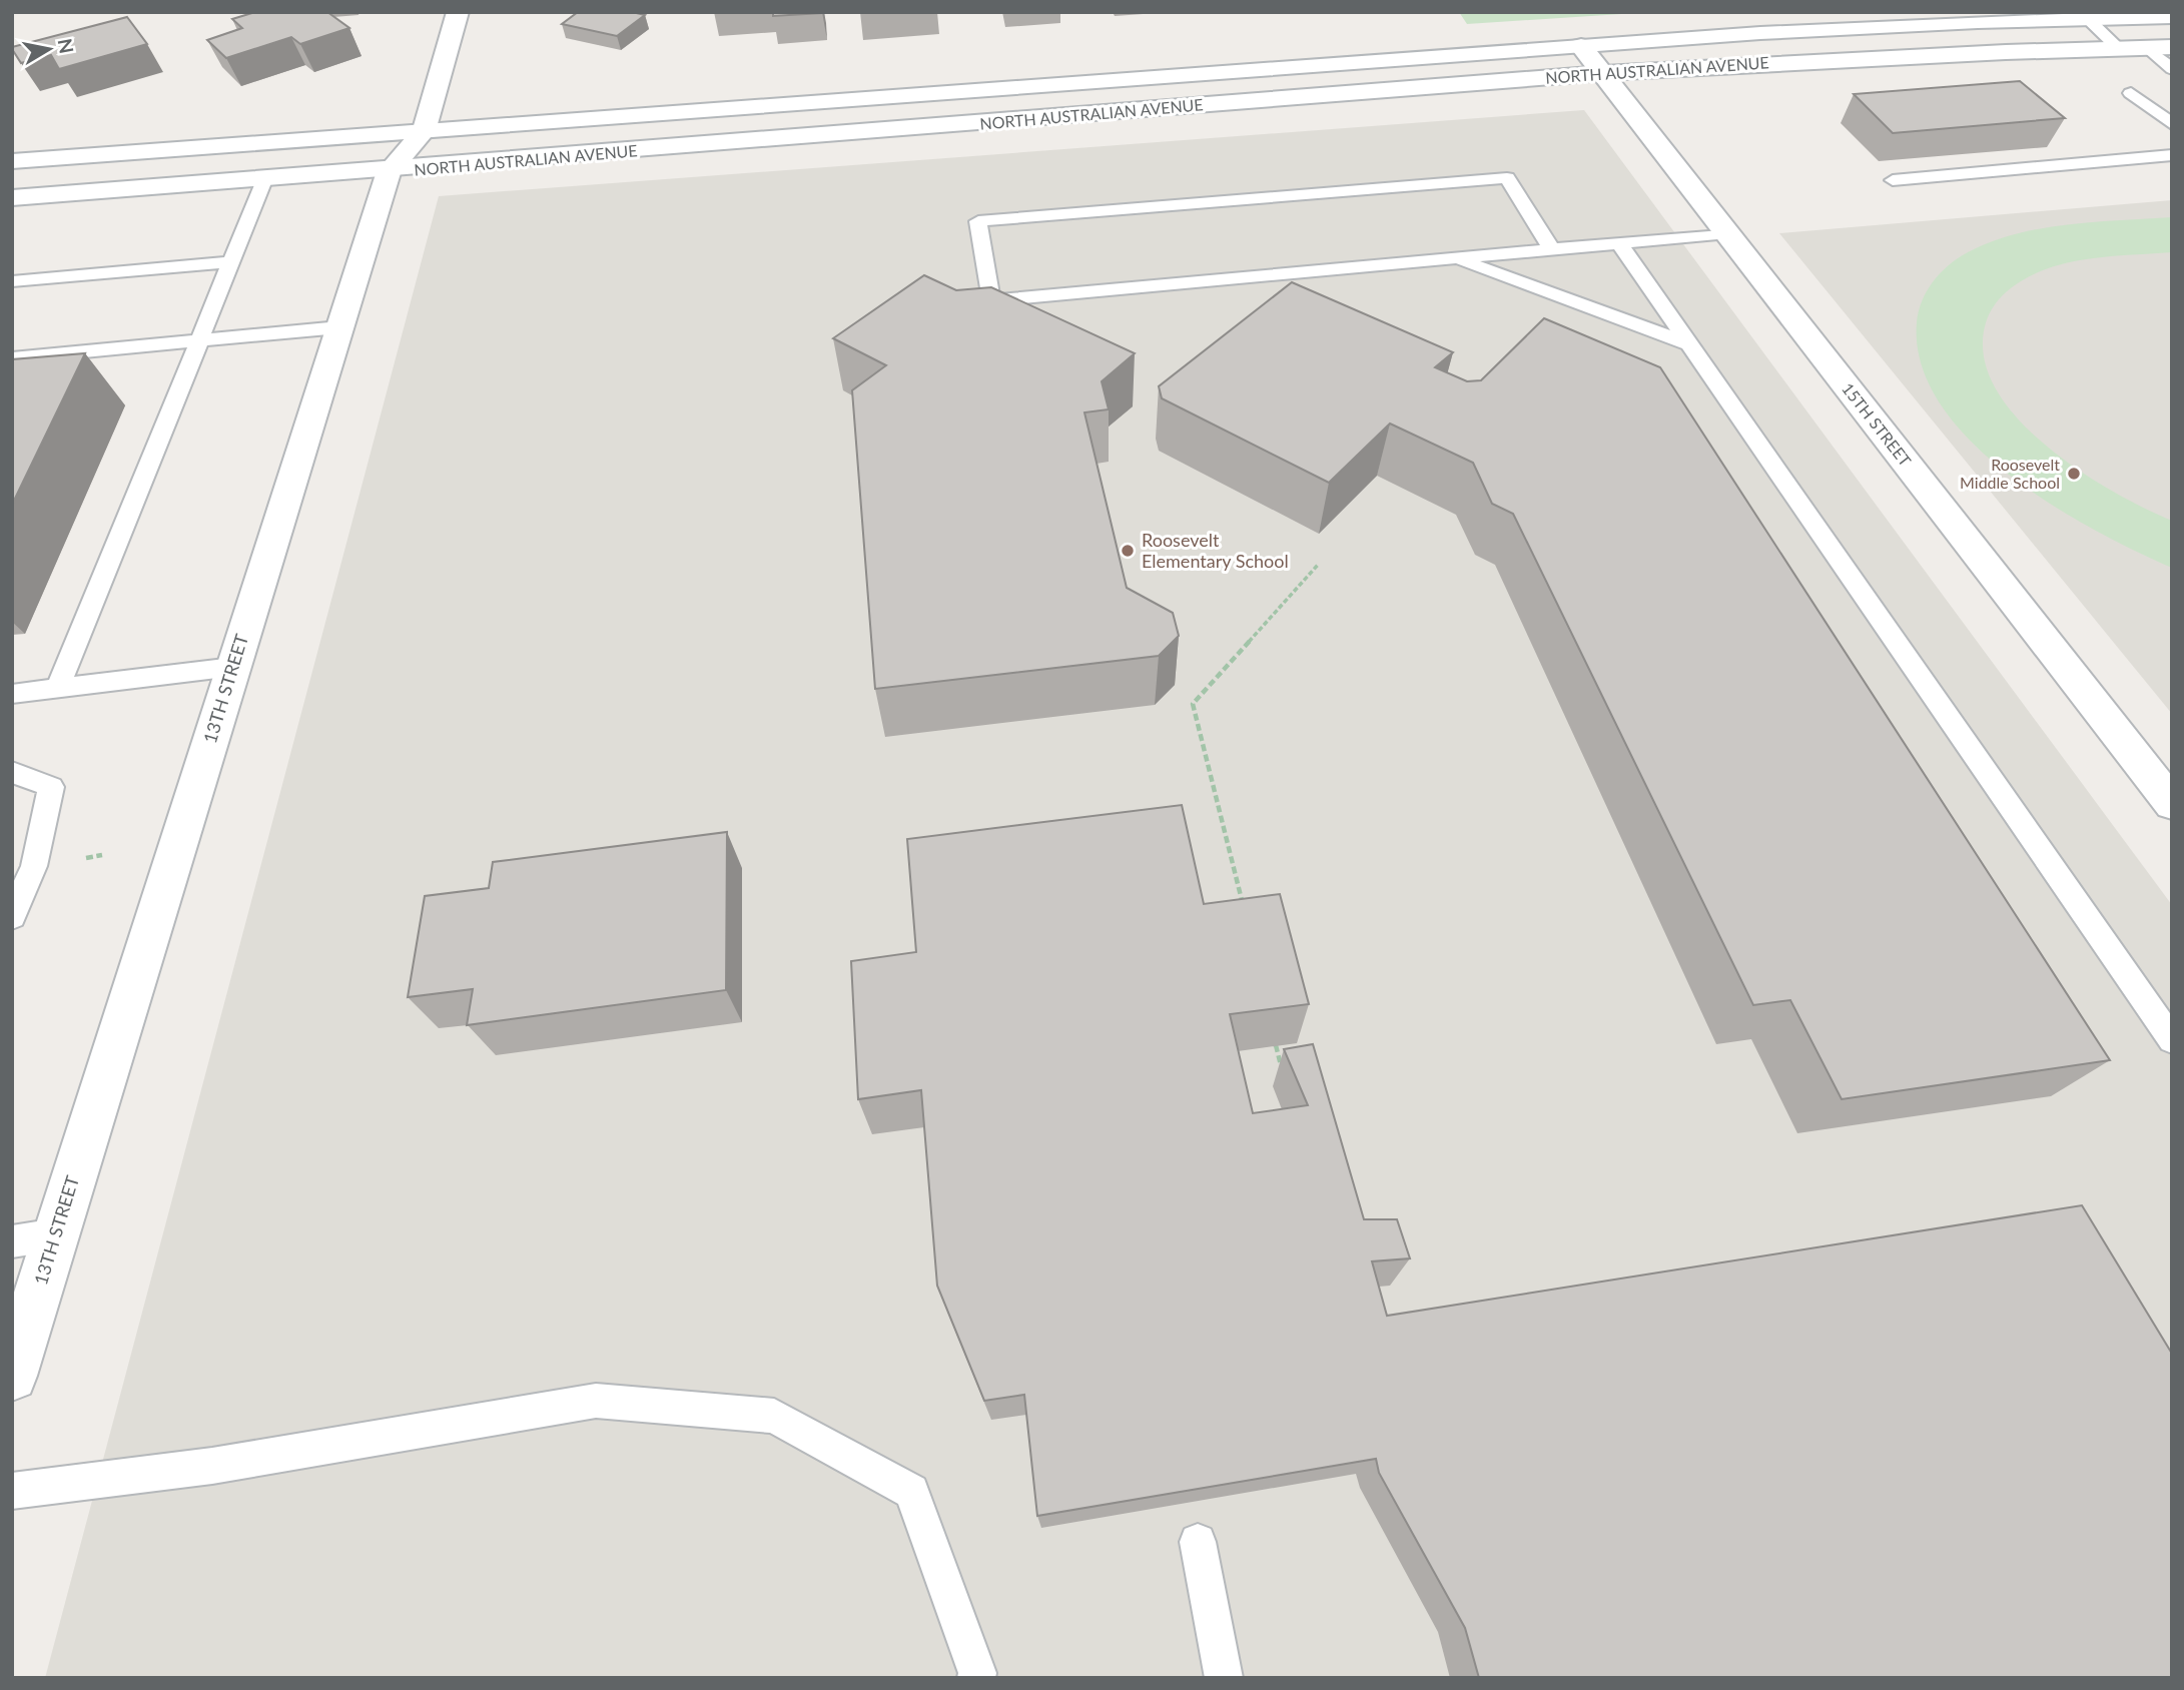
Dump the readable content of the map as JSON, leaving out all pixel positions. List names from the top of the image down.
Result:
{
  "streets": {
    "main road": ["NORTH AUSTRALIAN AVENUE", "15TH STREET", "13TH STREET"]
  },
  "crossings": [
    ["NORTH AUSTRALIAN AVENUE", "15TH STREET"],
    ["NORTH AUSTRALIAN AVENUE", "13TH STREET"]
  ],
  "places": ["Roosevelt Middle School", "Roosevelt Elementary School"],
  "north": "right"
}
